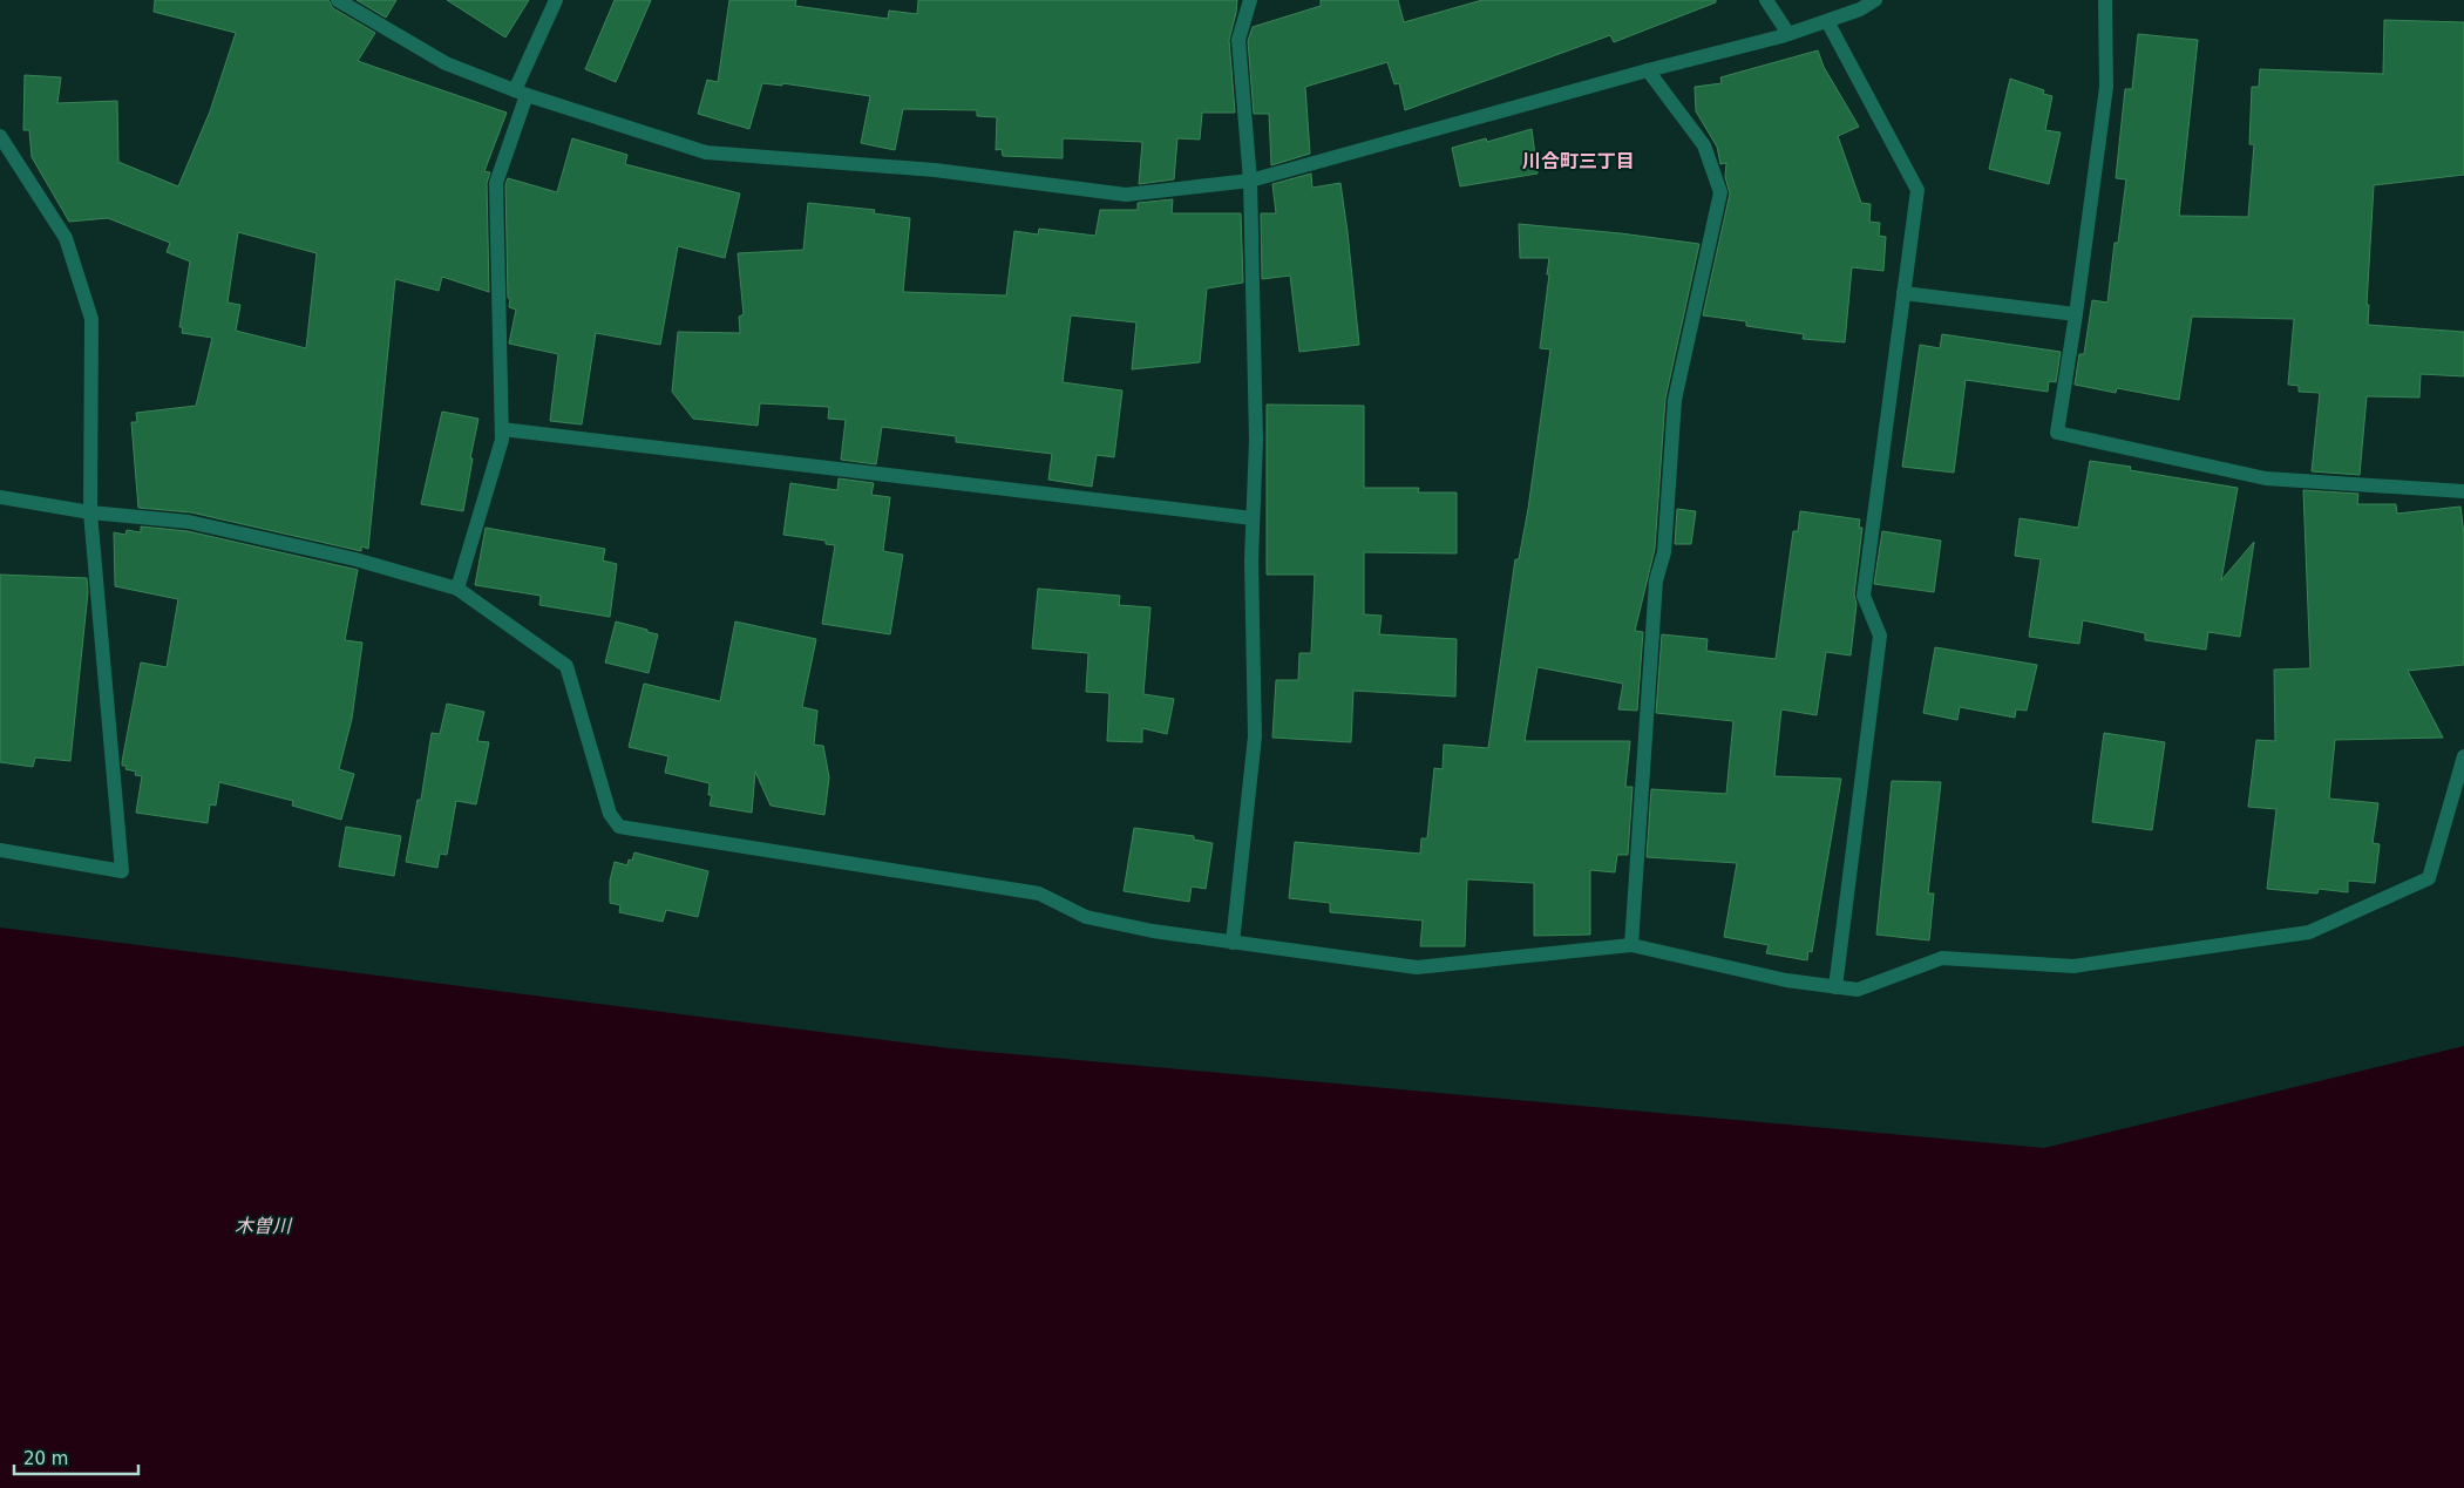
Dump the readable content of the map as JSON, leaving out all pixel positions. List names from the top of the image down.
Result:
{
  "districts": ["川合町三丁目"],
  "water": ["木曽川"],
  "scale_bar": "20 m"
}
